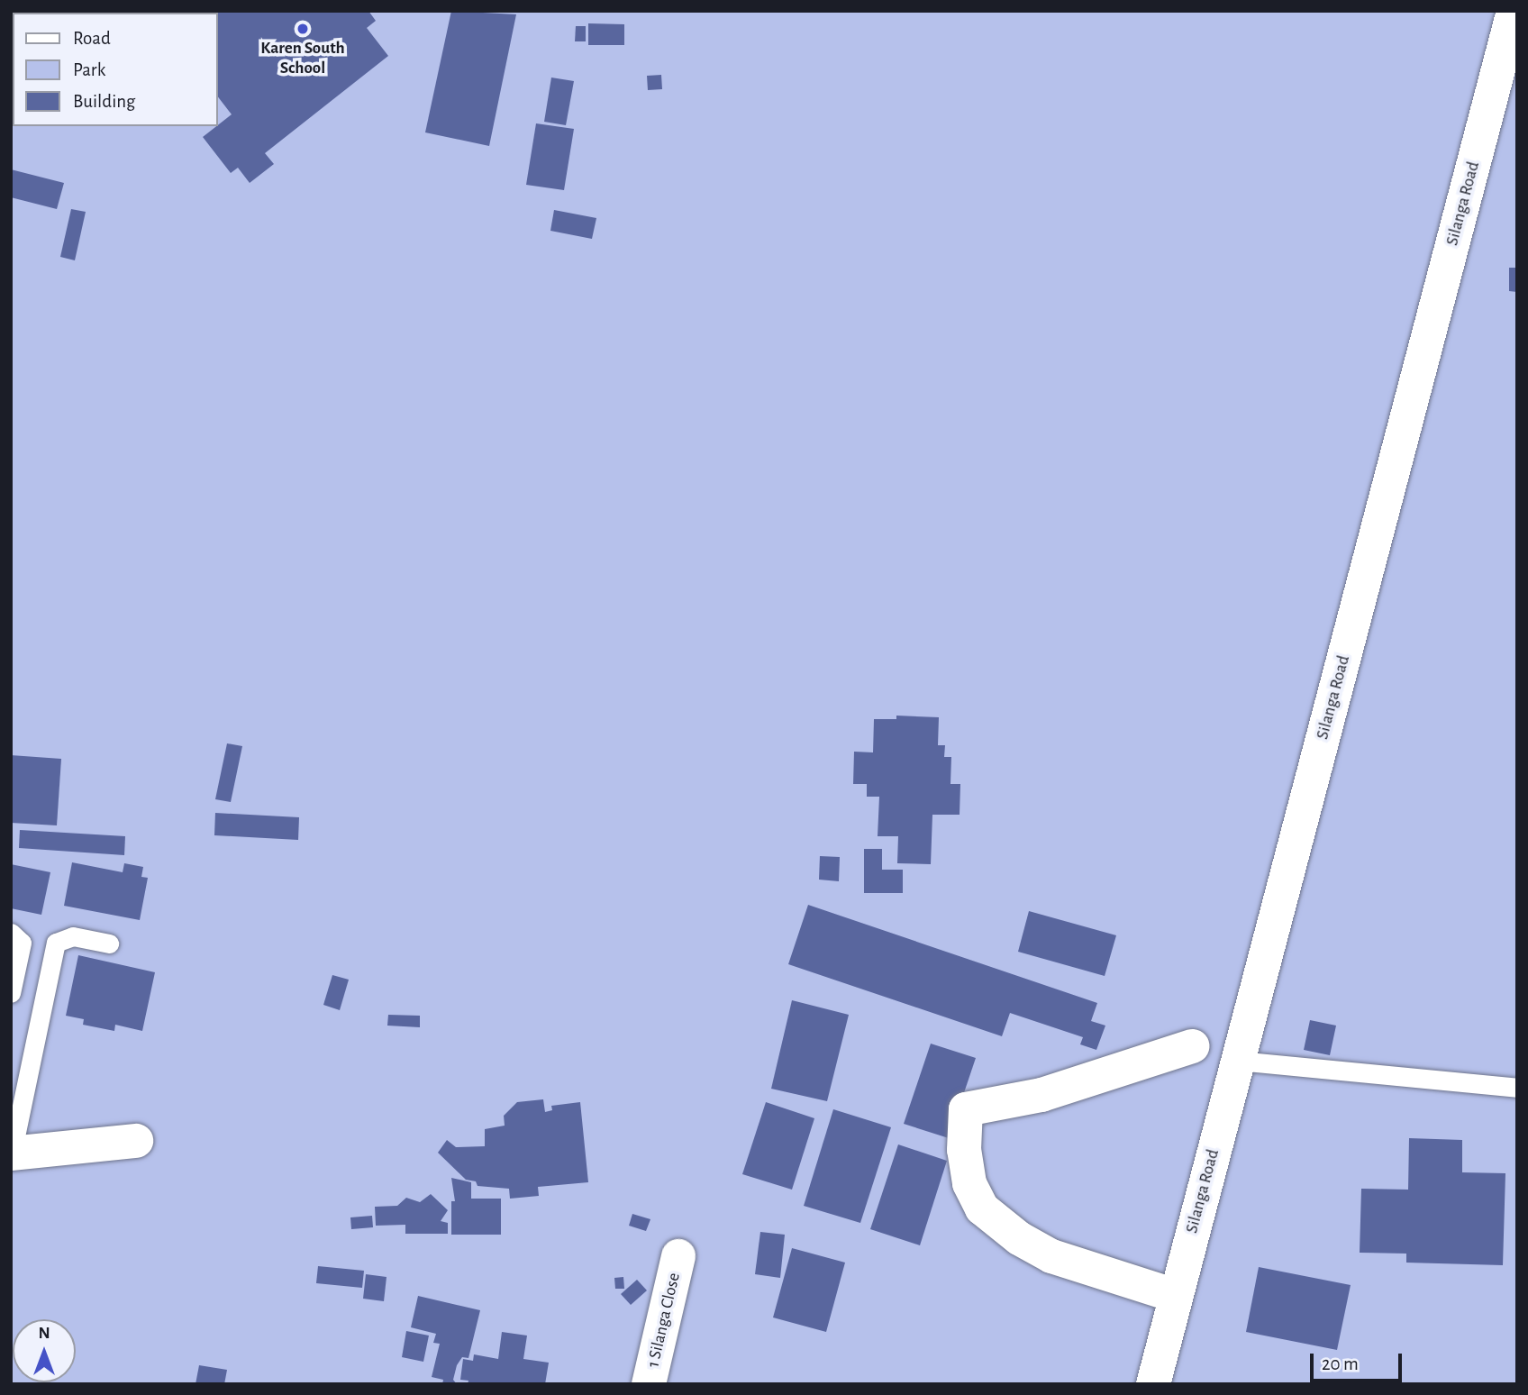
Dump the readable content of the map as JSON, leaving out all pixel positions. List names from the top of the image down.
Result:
{
  "streets": {
    "street": ["Silanga Road", "1 Silanga Close"]
  },
  "places": ["Karen South School"],
  "legend": ["Road", "Park", "Building"],
  "scale_bar": "20 m",
  "north": "top"
}
